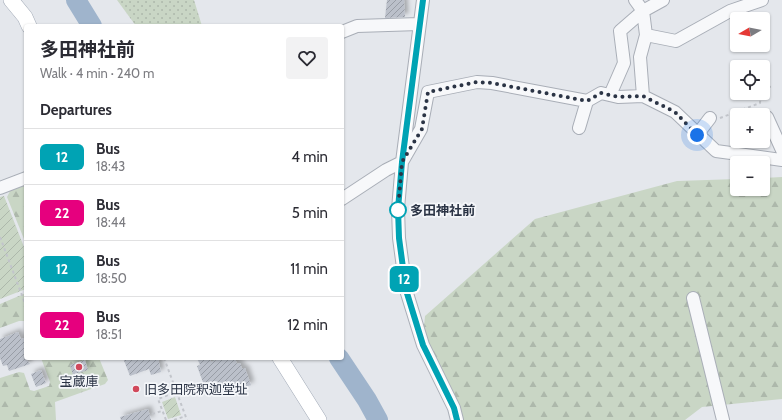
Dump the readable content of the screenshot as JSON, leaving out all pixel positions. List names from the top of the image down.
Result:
{
  "places": ["多田神社前", "宝蔵庫", "旧多田院釈迦堂址"],
  "lines": ["bus line 12"],
  "north": "left",
  "page": {
    "on_map": "12",
    "map_buttons": ["+", "−"],
    "heading": [
      ["多田神社前", "Walk · 4 min · 240 m"],
      "Departures"
    ],
    "list": [
      {
        "mark": "12",
        "name": "Bus",
        "note": "18:43",
        "value": "4 min"
      },
      {
        "mark": "22",
        "name": "Bus",
        "note": "18:44",
        "value": "5 min"
      },
      {
        "mark": "12",
        "name": "Bus",
        "note": "18:50",
        "value": "11 min"
      },
      {
        "mark": "22",
        "name": "Bus",
        "note": "18:51",
        "value": "12 min"
      }
    ]
  }
}
